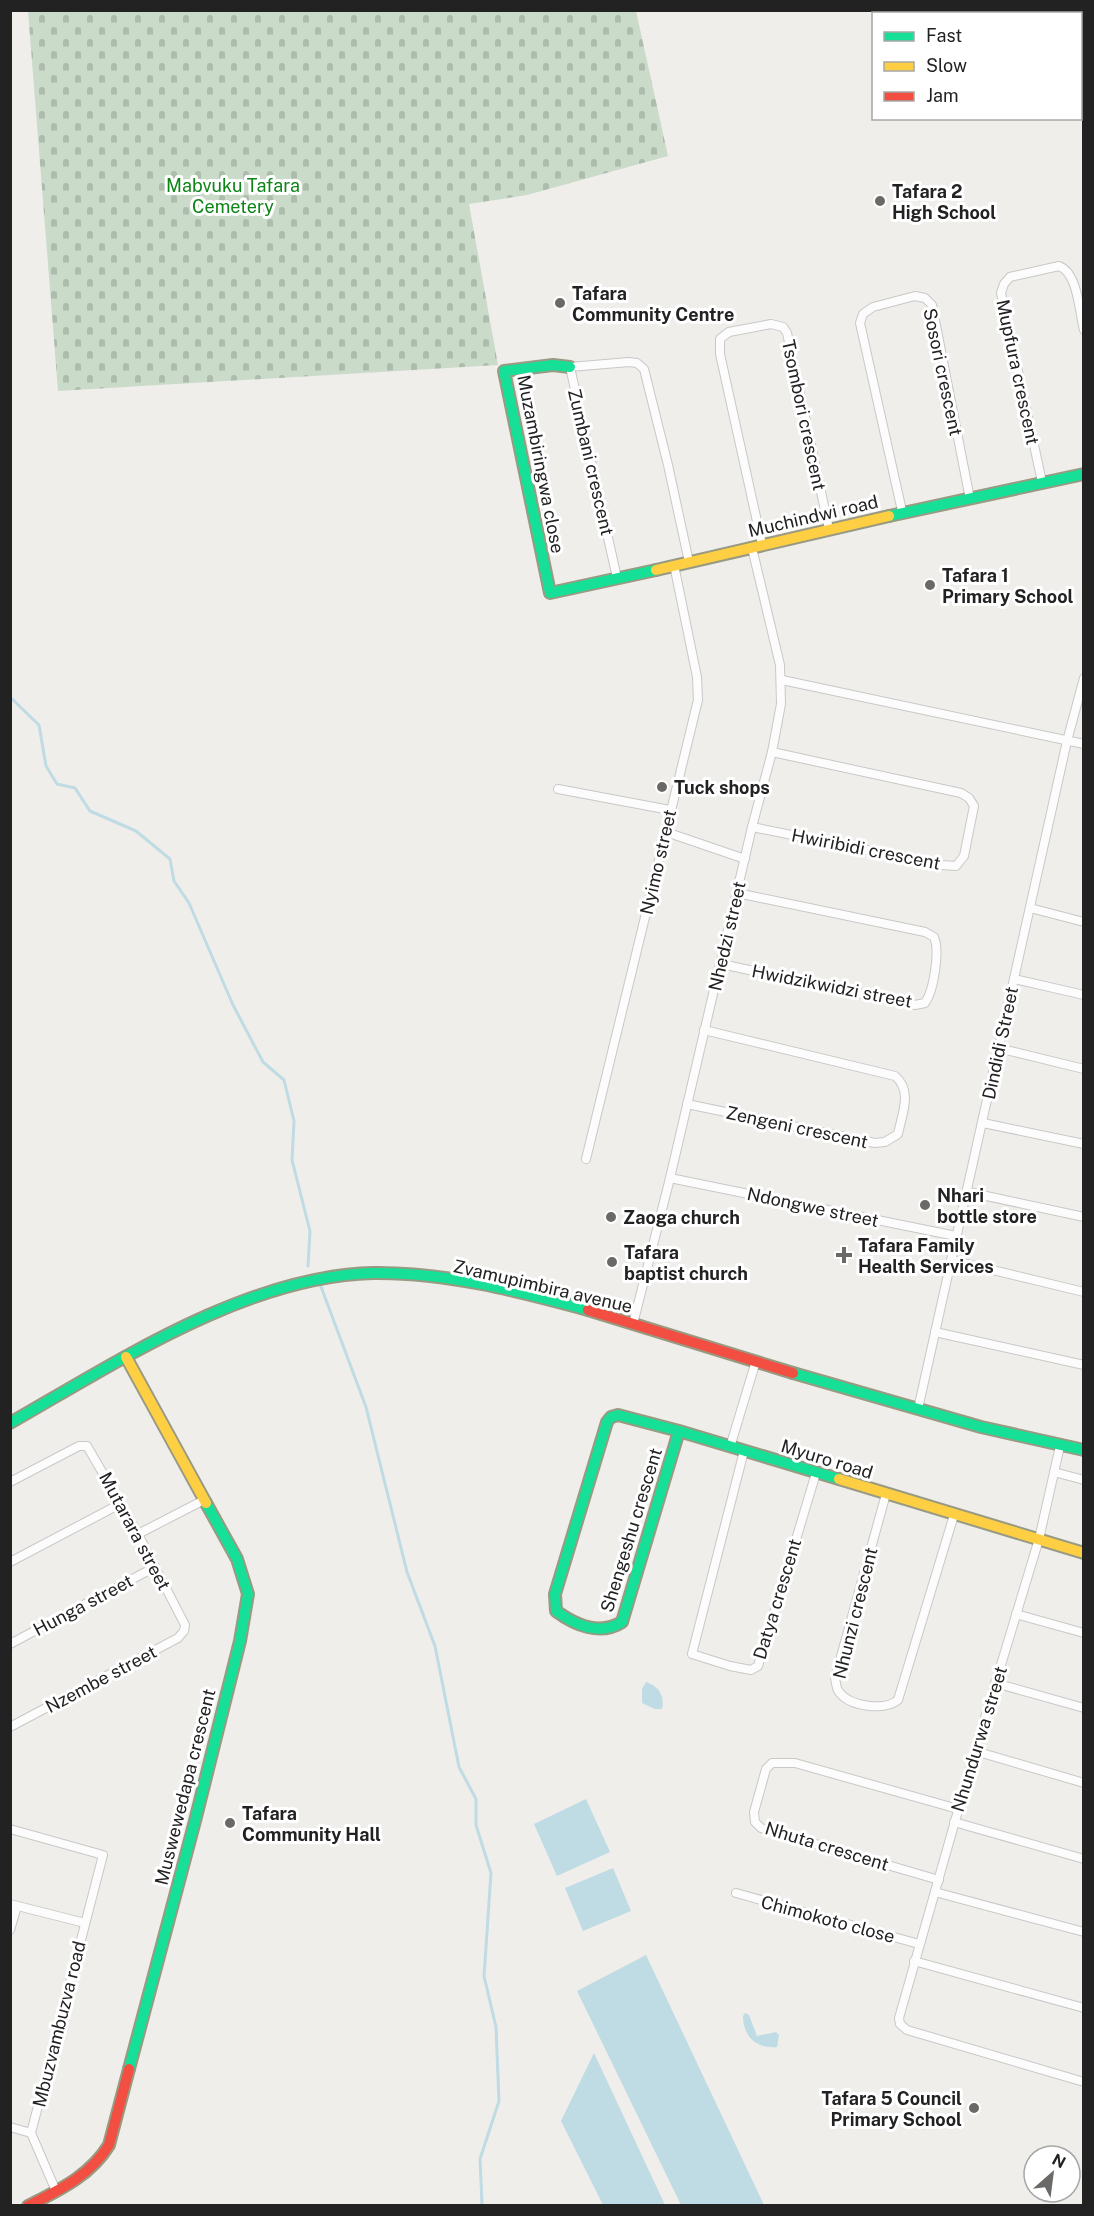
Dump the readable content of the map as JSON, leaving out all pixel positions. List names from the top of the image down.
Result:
{
  "streets": {
    "street": [
      "Sosori crescent",
      "Mupfura crescent",
      "Tsombori crescent",
      "Zumbani crescent",
      "Muzambiringwa close",
      "Muchindwi road",
      "Hwiribidi crescent",
      "Nyimo street",
      "Nhedzi street",
      "Hwidzikwidzi street",
      "Dindidi Street",
      "Zengeni crescent",
      "Ndongwe street",
      "Zvamupimbira avenue",
      "Myuro road",
      "Shengeshu crescent",
      "Mutarara street",
      "Datya crescent",
      "Hunga street",
      "Nhunzi crescent",
      "Nzembe street",
      "Nhundurwa street",
      "Muswewedapa crescent",
      "Nhuta crescent",
      "Chimokoto close",
      "Mbuzvambuzva road"
    ]
  },
  "crossings": [
    ["Sosori crescent", "Muchindwi road"],
    ["Mupfura crescent", "Muchindwi road"],
    ["Tsombori crescent", "Muchindwi road"],
    ["Tsombori crescent", "Nhedzi street"],
    ["Zumbani crescent", "Muzambiringwa close"],
    ["Zumbani crescent", "Muchindwi road"],
    ["Muzambiringwa close", "Muchindwi road"],
    ["Muchindwi road", "Nyimo street"],
    ["Muchindwi road", "Nhedzi street"],
    ["Hwiribidi crescent", "Nhedzi street"],
    ["Nhedzi street", "Hwidzikwidzi street"],
    ["Nhedzi street", "Zengeni crescent"],
    ["Nhedzi street", "Ndongwe street"],
    ["Nhedzi street", "Zvamupimbira avenue"],
    ["Dindidi Street", "Ndongwe street"],
    ["Dindidi Street", "Zvamupimbira avenue"],
    ["Zvamupimbira avenue", "Nhundurwa street"],
    ["Zvamupimbira avenue", "Muswewedapa crescent"],
    ["Myuro road", "Shengeshu crescent"],
    ["Myuro road", "Datya crescent"],
    ["Myuro road", "Nhunzi crescent"],
    ["Myuro road", "Nhundurwa street"],
    ["Mutarara street", "Hunga street"],
    ["Mutarara street", "Nzembe street"],
    ["Nhundurwa street", "Nhuta crescent"],
    ["Nhundurwa street", "Chimokoto close"]
  ],
  "parks": ["Mabvuku Tafara Cemetery"],
  "places": {
    "other": [
      "Tafara 2 High School",
      "Tafara Community Centre",
      "Tafara 1 Primary School",
      "Tuck shops",
      "Nhari bottle store",
      "Zaoga church",
      "Tafara baptist church",
      "Tafara Community Hall",
      "Tafara 5 Council Primary School"
    ],
    "health": ["Tafara Family Health Services"]
  },
  "legend": ["Fast", "Slow", "Jam"],
  "north": "top right"
}
